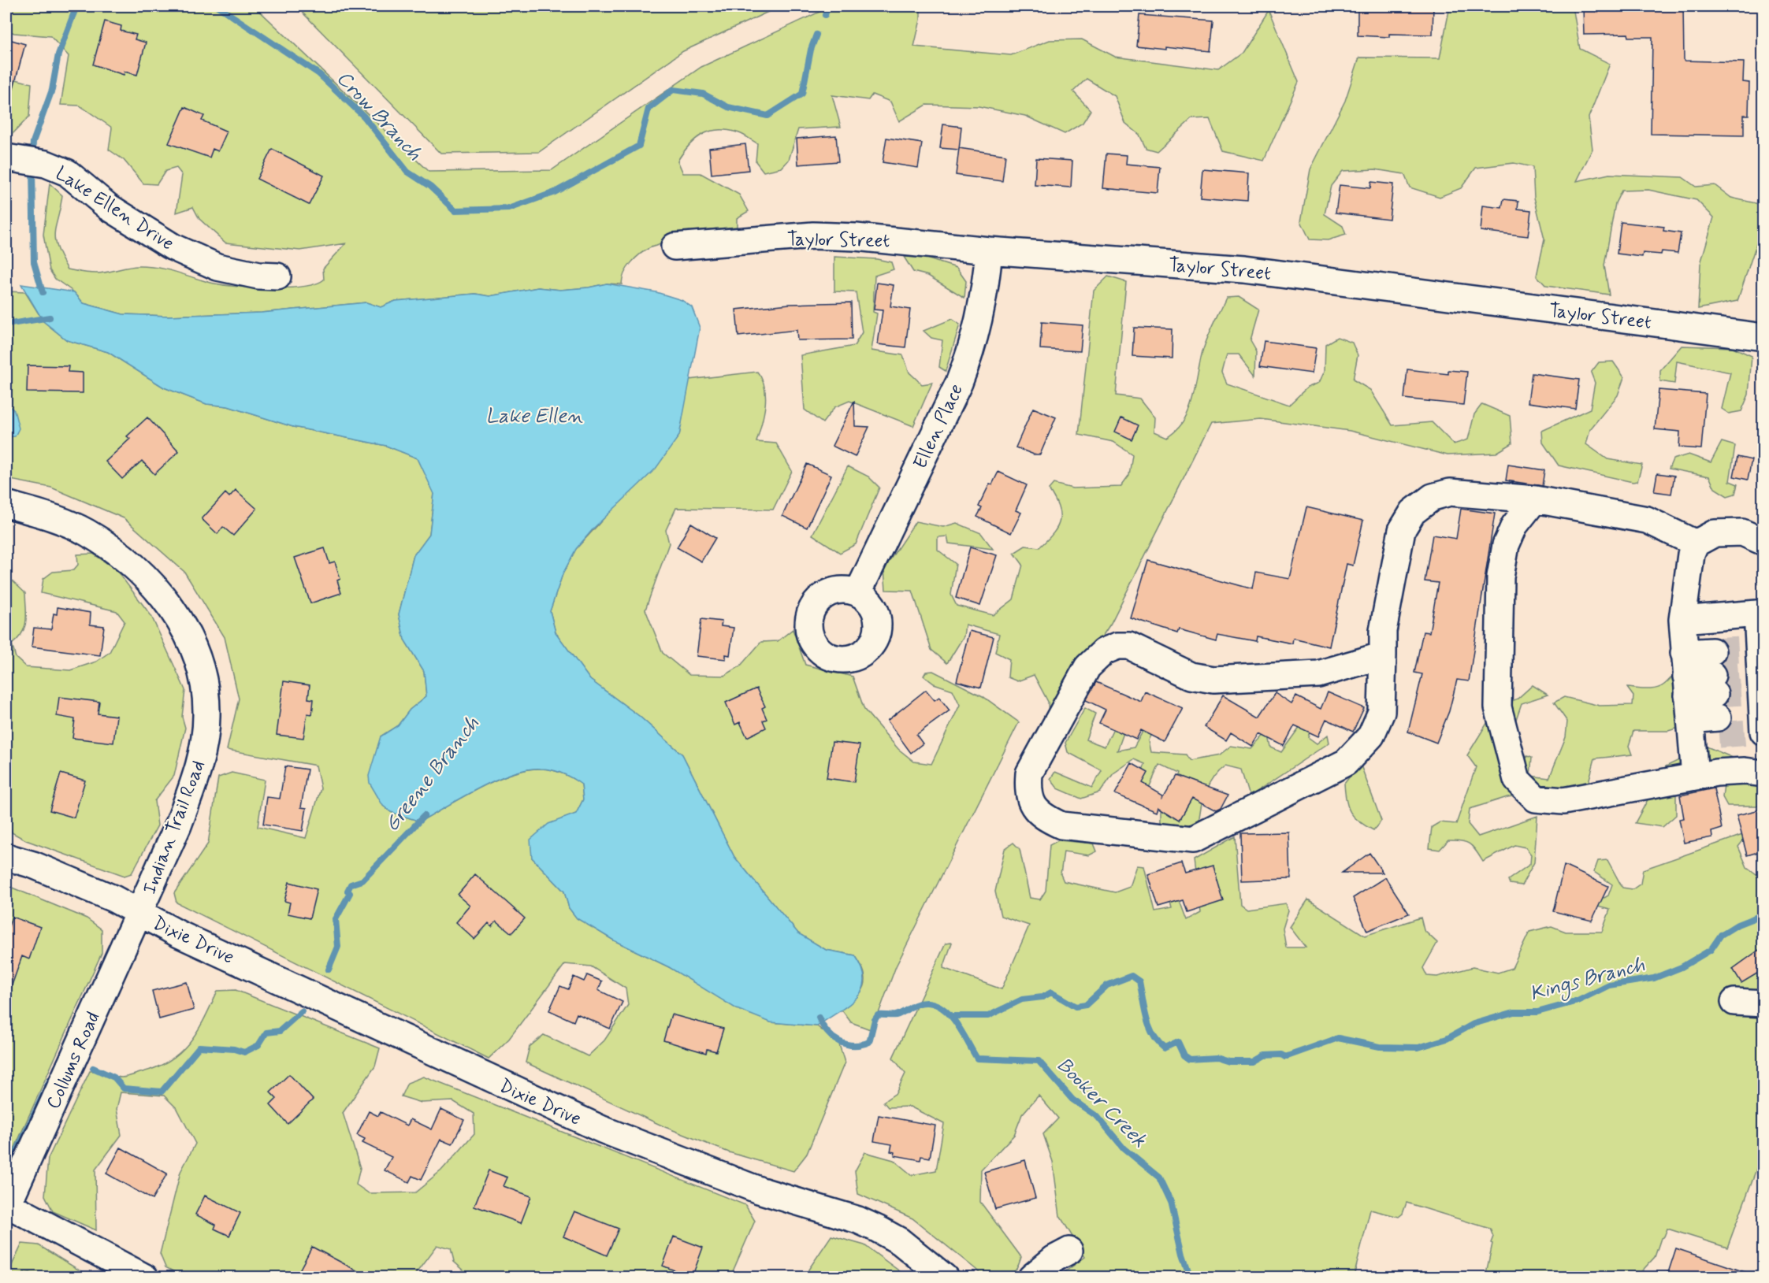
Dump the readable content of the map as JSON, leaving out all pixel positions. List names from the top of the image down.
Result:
{
  "streets": {
    "street": [
      "Lake Ellen Drive",
      "Taylor Street",
      "Ellen Place",
      "Indian Trail Road",
      "Dixie Drive",
      "Collums Road"
    ]
  },
  "crossings": [
    ["Taylor Street", "Ellen Place"],
    ["Indian Trail Road", "Dixie Drive"],
    ["Indian Trail Road", "Collums Road"],
    ["Dixie Drive", "Collums Road"]
  ],
  "water": [
    "Crow Branch",
    "Lake Ellen",
    "Greene Branch",
    "Kings Branch",
    "Booker Creek"
  ]
}
